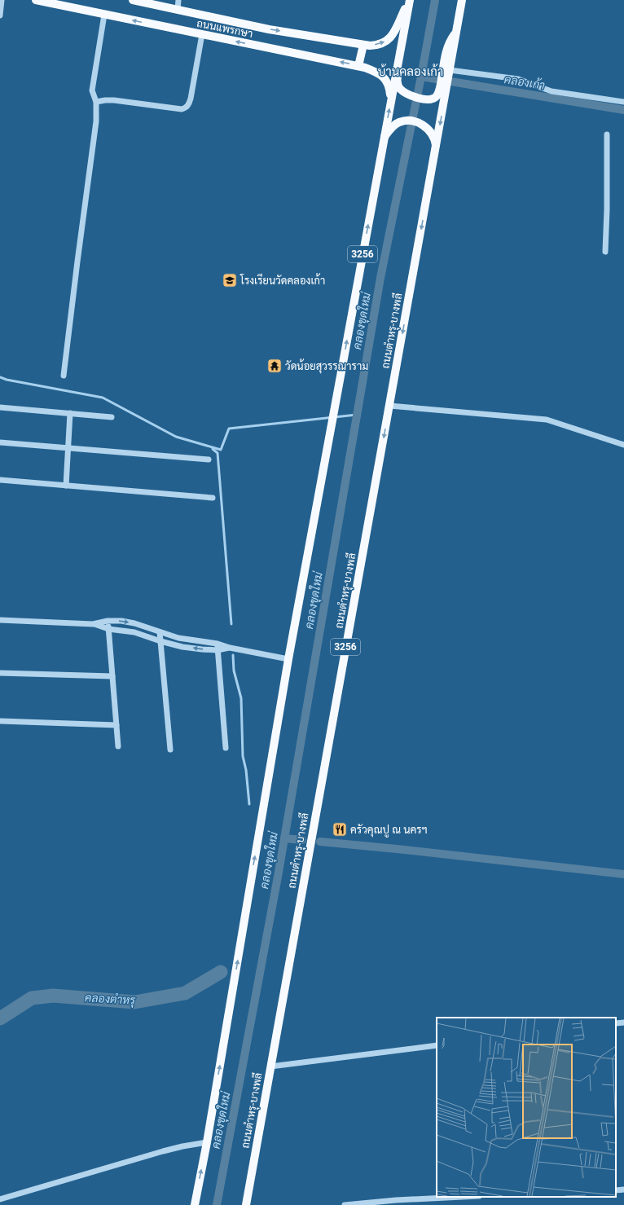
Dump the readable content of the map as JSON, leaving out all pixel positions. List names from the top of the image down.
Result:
{
  "streets": {
    "main road": ["ถนนแพรกษา", "3256", "ถนนตำหรุ-บางพลี"]
  },
  "crossings": [
    ["ถนนแพรกษา", "3256"]
  ],
  "districts": ["บ้านคลองเก้า"],
  "water": ["คลองเก้า", "คลองขุดใหม่", "คลองตำหรุ"],
  "places": {
    "school or university": ["โรงเรียนวัดคลองเก้า"],
    "temple": ["วัดน้อยสุวรรณาราม"],
    "restaurant": ["ครัวคุณปู ณ นครฯ"]
  }
}
